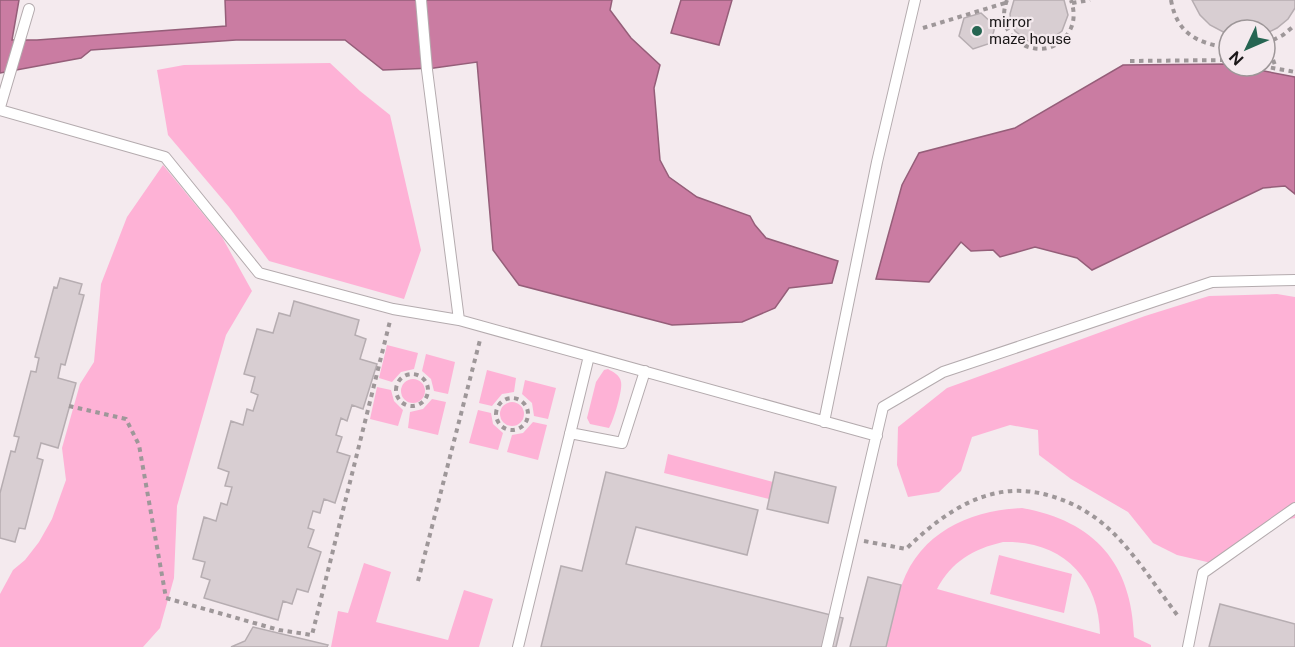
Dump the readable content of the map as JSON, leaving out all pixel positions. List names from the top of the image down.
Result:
{
  "places": ["mirror maze house"],
  "north": "bottom left"
}
